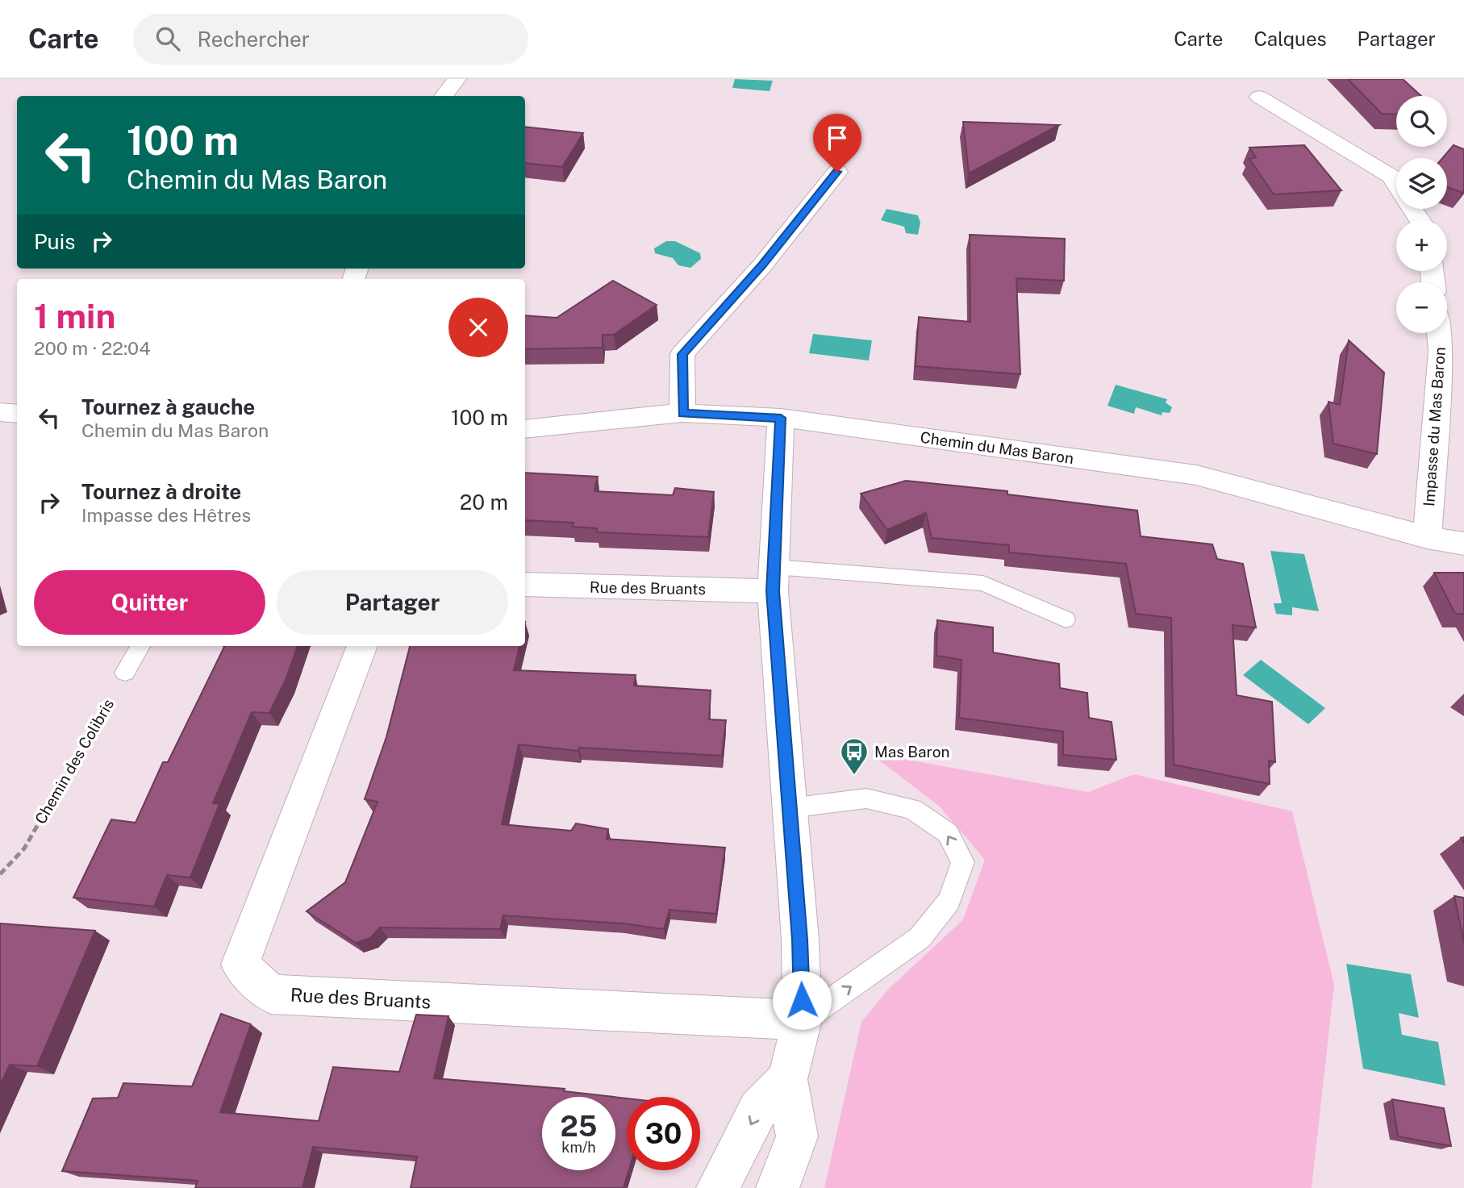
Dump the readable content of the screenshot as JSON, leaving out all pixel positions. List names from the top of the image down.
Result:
{
  "streets": {
    "street": ["Impasse du Mas Baron", "Chemin du Mas Baron", "Rue des Bruants"],
    "path": ["Chemin des Colibris"]
  },
  "crossings": [
    ["Impasse du Mas Baron", "Chemin du Mas Baron"]
  ],
  "places": {
    "bus stop": ["Mas Baron"]
  },
  "page": {
    "header": "Carte",
    "search": "Rechercher",
    "nav": ["Carte", "Calques", "Partager"],
    "map_buttons": ["+", "−"],
    "turn": ["100 m", "Chemin du Mas Baron"],
    "then": "Puis",
    "heading": ["1 min", "200 m · 22:04"],
    "list": [
      {
        "name": "Tournez à gauche",
        "note": "Chemin du Mas Baron",
        "value": "100 m"
      },
      {
        "name": "Tournez à droite",
        "note": "Impasse des Hêtres",
        "value": "20 m"
      }
    ],
    "buttons": ["Quitter", "Partager"],
    "speed": "25 km/h",
    "limit": "30"
  }
}
